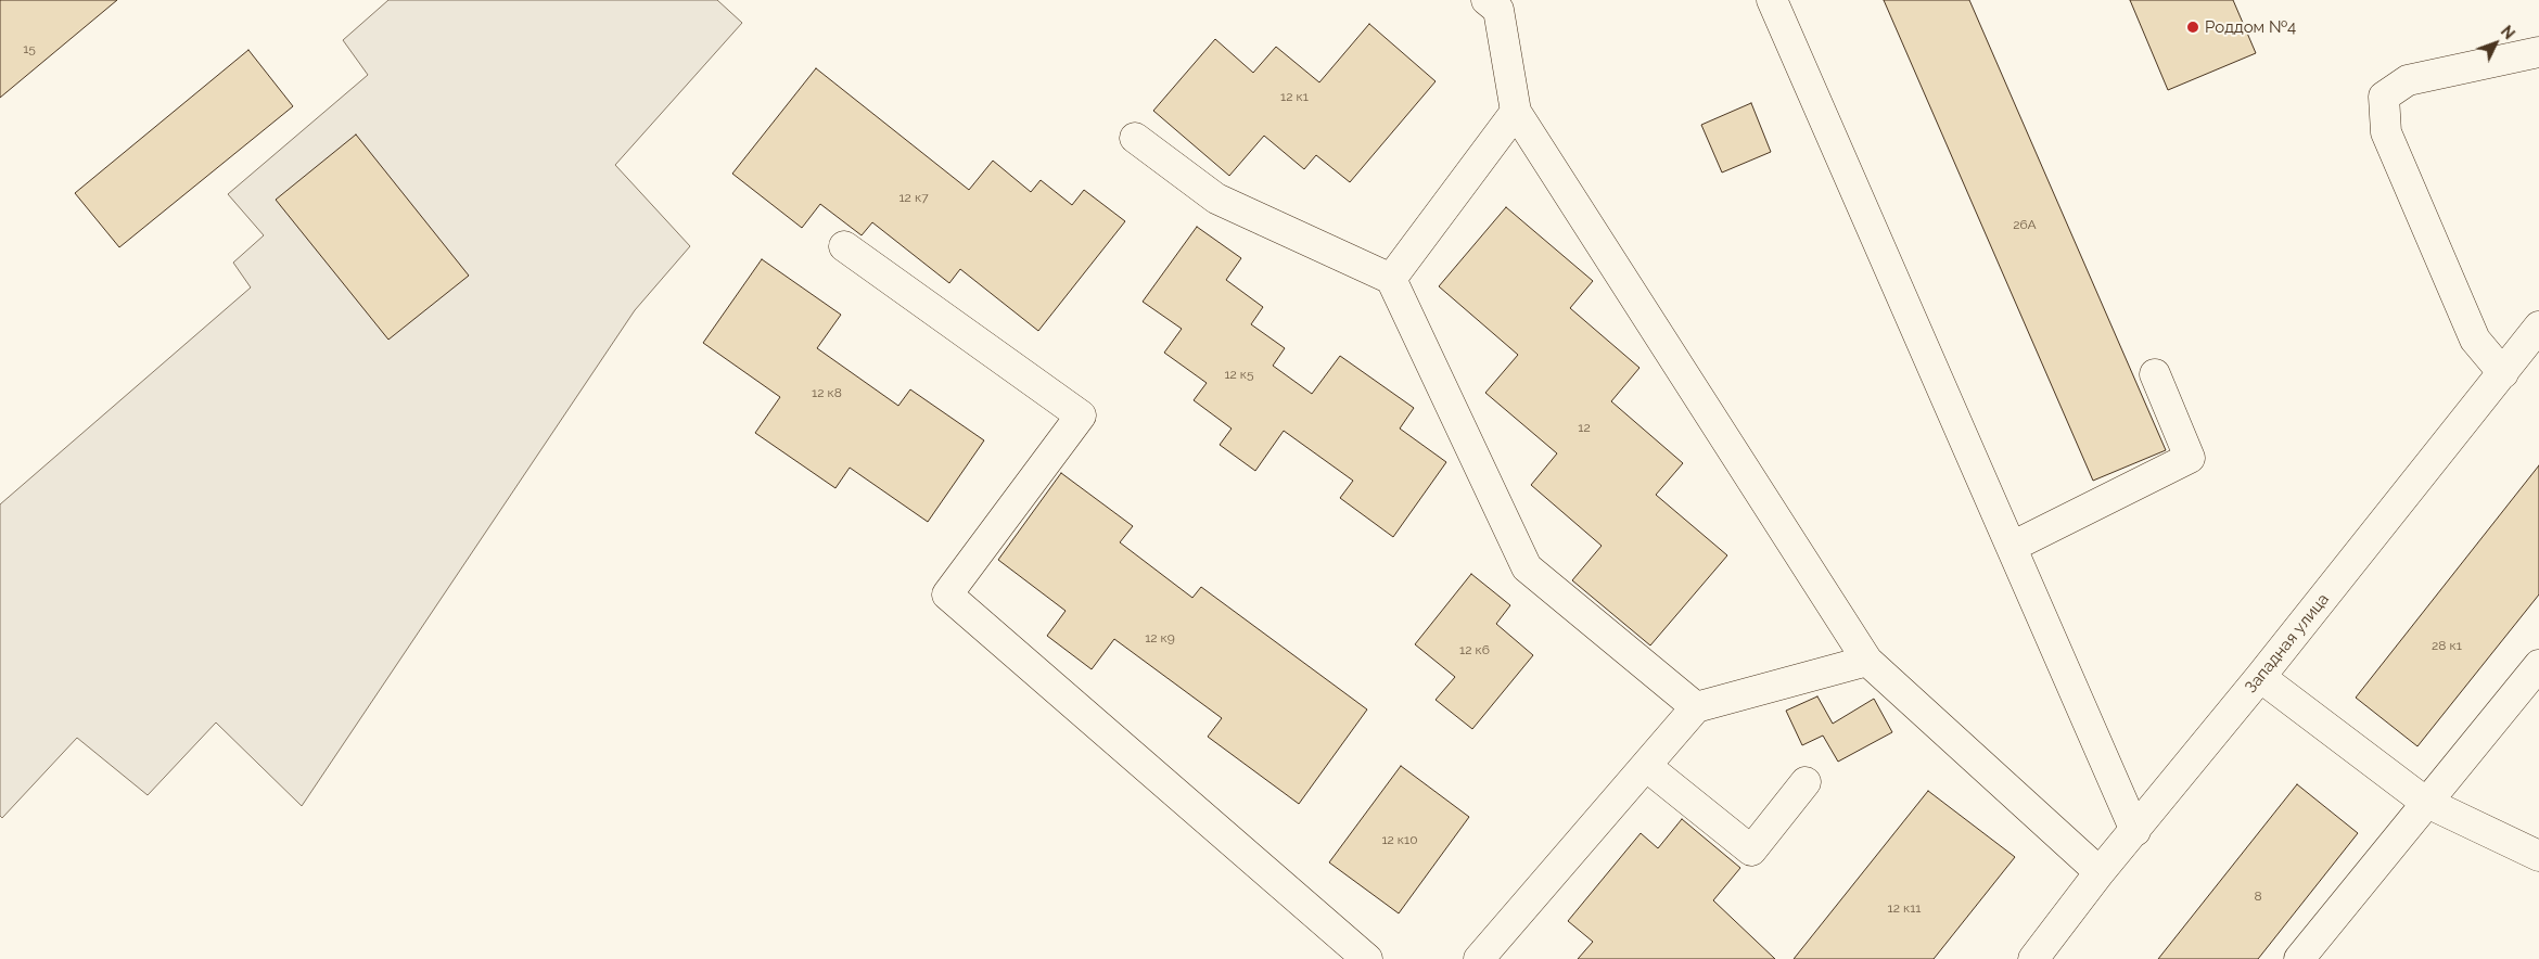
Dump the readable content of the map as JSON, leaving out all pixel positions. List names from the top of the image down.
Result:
{
  "streets": {
    "street": ["Западная улица"]
  },
  "places": ["Роддом №4"],
  "house_numbers": [
    "15",
    "12 к1",
    "12 к7",
    "26А",
    "12 к5",
    "12 к8",
    "12",
    "12 к9",
    "28 к1",
    "12 к6",
    "12 к10",
    "8",
    "12 к11"
  ],
  "north": "top right"
}
